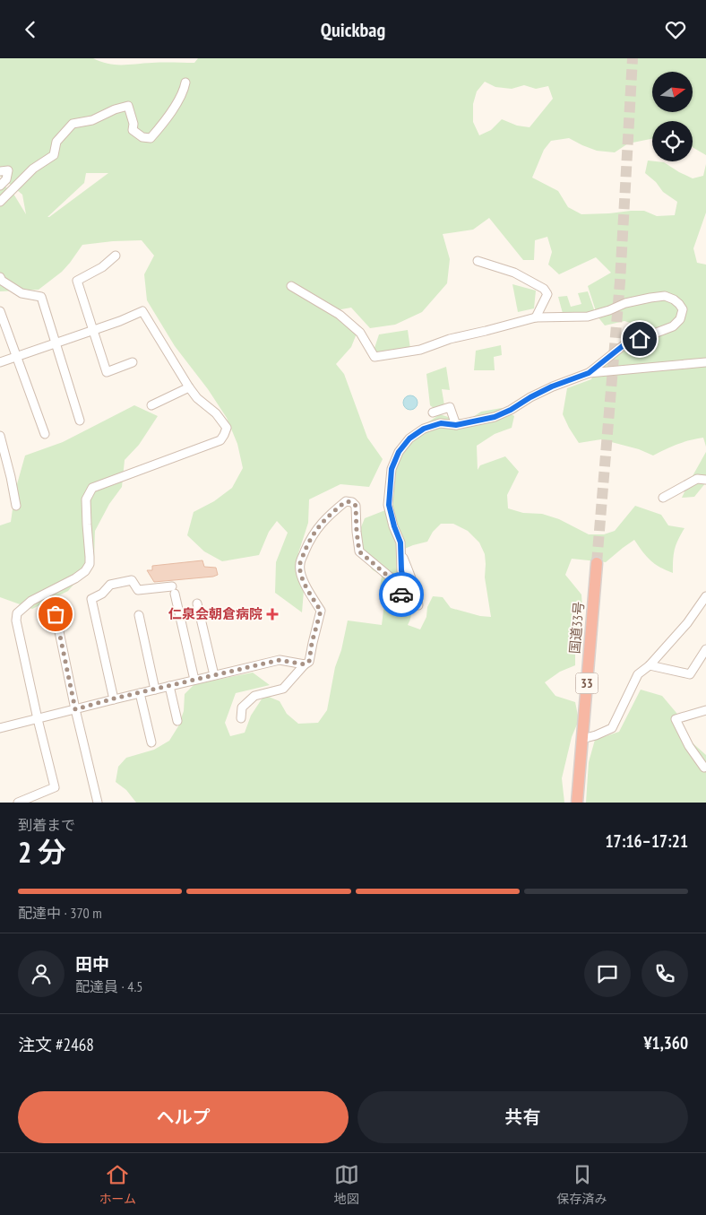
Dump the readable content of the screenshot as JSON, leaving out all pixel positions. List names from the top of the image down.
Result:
{
  "streets": {
    "highway": ["国道33号", "33"]
  },
  "places": {
    "health": ["仁泉会朝倉病院"]
  },
  "north": "right",
  "page": {
    "header": "Quickbag",
    "heading": ["2 分", "到着まで", "17:16–17:21"],
    "panel": [
      "田中",
      "配達員 · 4.5",
      "注文 #2468",
      "¥1,360"
    ],
    "bar": "配達中 · 370 m",
    "buttons": ["ヘルプ", "共有"],
    "tabs": ["ホーム", "地図", "保存済み"]
  }
}
